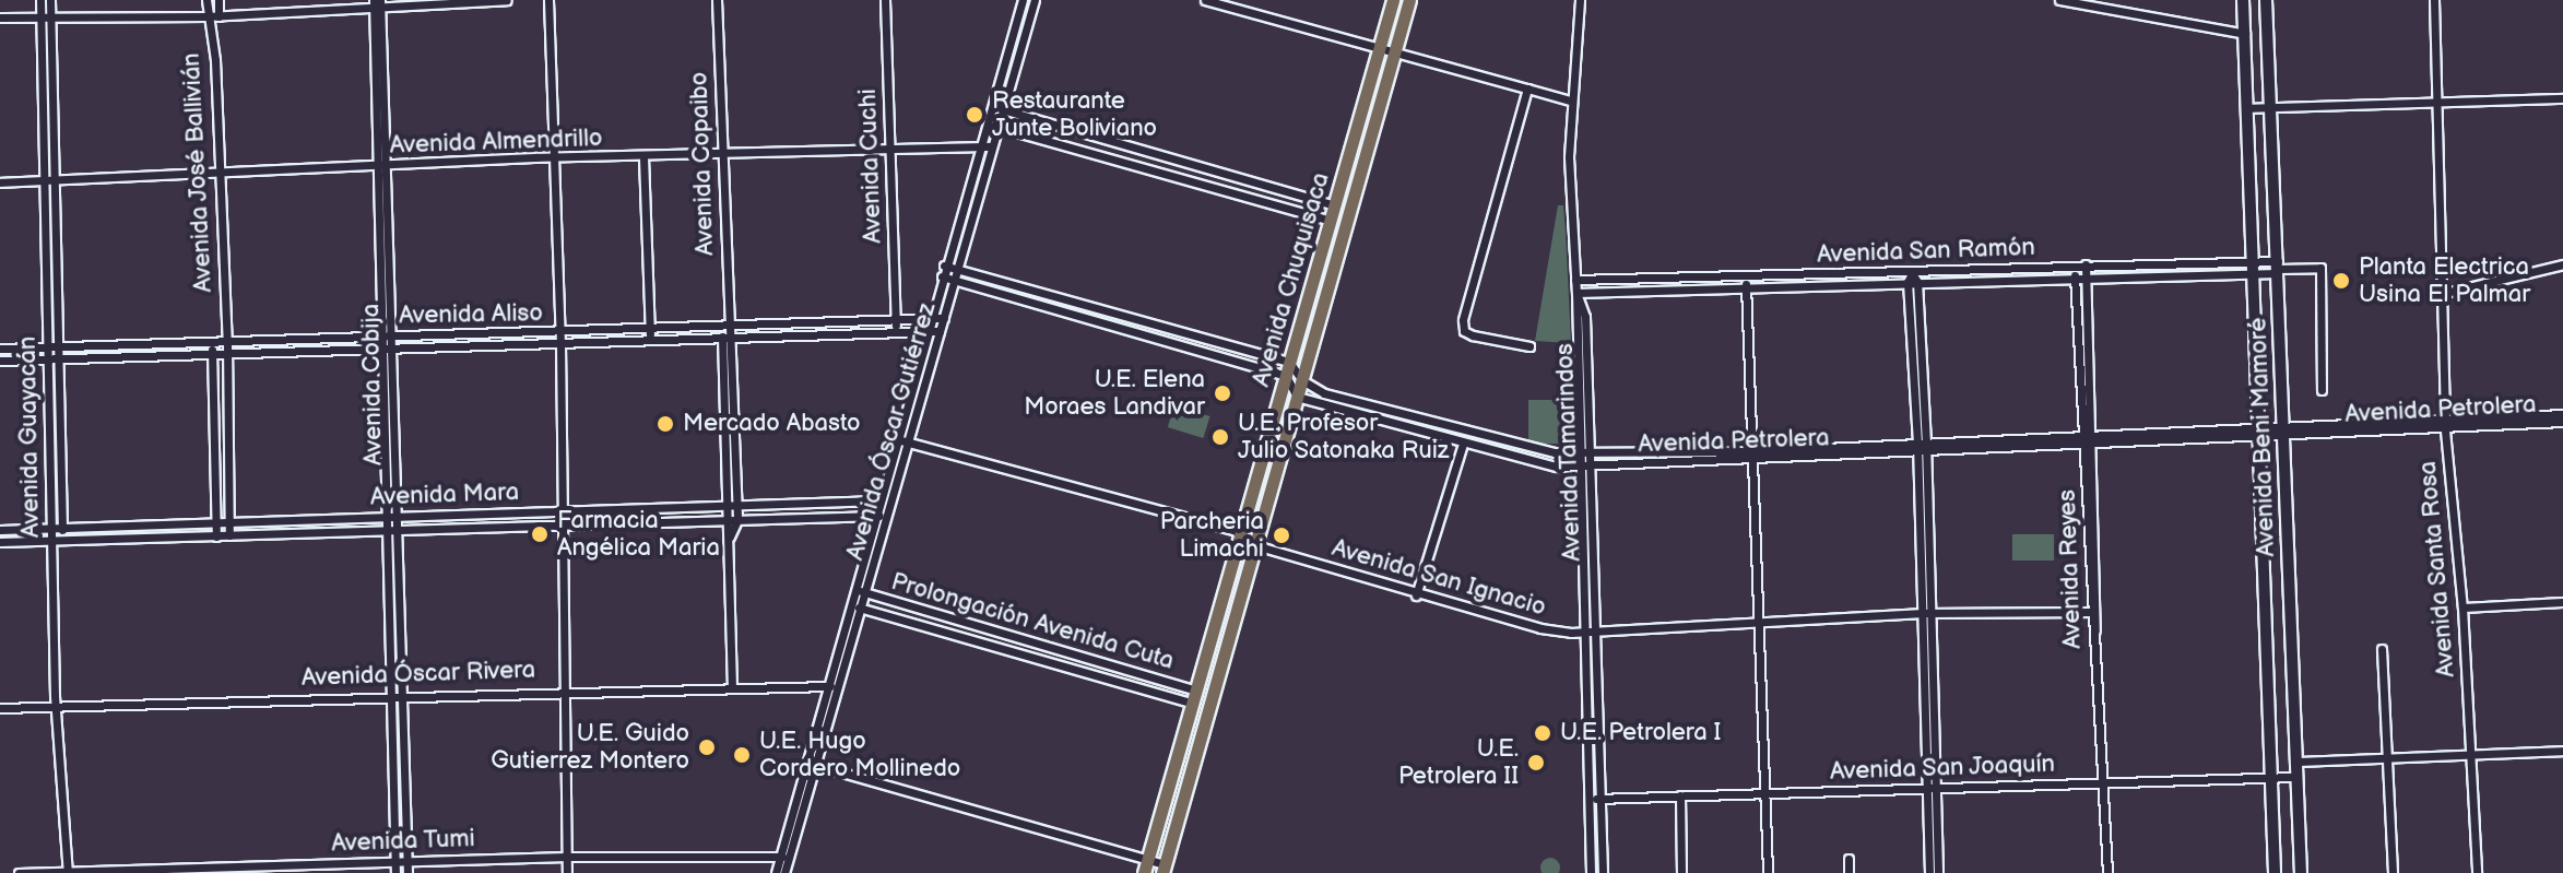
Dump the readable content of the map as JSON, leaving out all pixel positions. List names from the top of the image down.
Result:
{
  "streets": {
    "main road": ["Avenida Chuquisaca"],
    "street": [
      "Avenida Almendrillo",
      "Avenida Copaibo",
      "Avenida Cuchi",
      "Avenida José Ballivián",
      "Avenida San Ramón",
      "Avenida Aliso",
      "Avenida Cobija",
      "Avenida Petrolera",
      "Avenida Óscar Gutiérrez",
      "Avenida Guayacán",
      "Avenida Beni Mamoré",
      "Avenida Tamarindos",
      "Avenida Mara",
      "Avenida Reyes",
      "Avenida Santa Rosa",
      "Avenida San Ignacio",
      "Prolongación Avenida Cuta",
      "Avenida Óscar Rivera",
      "Avenida San Joaquín",
      "Avenida Tumi"
    ]
  },
  "crossings": [
    ["Avenida Almendrillo", "Avenida Copaibo"],
    ["Avenida Almendrillo", "Avenida Cuchi"],
    ["Avenida Almendrillo", "Avenida José Ballivián"],
    ["Avenida Almendrillo", "Avenida Cobija"],
    ["Avenida Almendrillo", "Avenida Óscar Gutiérrez"],
    ["Avenida Almendrillo", "Avenida Guayacán"],
    ["Avenida Copaibo", "Avenida Aliso"],
    ["Avenida Copaibo", "Avenida Mara"],
    ["Avenida Copaibo", "Avenida Óscar Rivera"],
    ["Avenida Cuchi", "Avenida Aliso"],
    ["Avenida José Ballivián", "Avenida Aliso"],
    ["Avenida José Ballivián", "Avenida Mara"],
    ["Avenida San Ramón", "Avenida Beni Mamoré"],
    ["Avenida San Ramón", "Avenida Tamarindos"],
    ["Avenida San Ramón", "Avenida Reyes"],
    ["Avenida Chuquisaca", "Avenida Petrolera"],
    ["Avenida Chuquisaca", "Avenida San Ignacio"],
    ["Avenida Chuquisaca", "Prolongación Avenida Cuta"],
    ["Avenida Aliso", "Avenida Cobija"],
    ["Avenida Aliso", "Avenida Óscar Gutiérrez"],
    ["Avenida Aliso", "Avenida Guayacán"],
    ["Avenida Cobija", "Avenida Mara"],
    ["Avenida Cobija", "Avenida Óscar Rivera"],
    ["Avenida Cobija", "Avenida Tumi"],
    ["Avenida Petrolera", "Avenida Beni Mamoré"],
    ["Avenida Petrolera", "Avenida Tamarindos"],
    ["Avenida Petrolera", "Avenida Reyes"],
    ["Avenida Petrolera", "Avenida Santa Rosa"],
    ["Avenida Óscar Gutiérrez", "Avenida Mara"],
    ["Avenida Óscar Gutiérrez", "Avenida San Ignacio"],
    ["Avenida Óscar Gutiérrez", "Prolongación Avenida Cuta"],
    ["Avenida Óscar Gutiérrez", "Avenida Óscar Rivera"],
    ["Avenida Óscar Gutiérrez", "Avenida Tumi"],
    ["Avenida Guayacán", "Avenida Mara"],
    ["Avenida Guayacán", "Avenida Óscar Rivera"],
    ["Avenida Guayacán", "Avenida Tumi"],
    ["Avenida Beni Mamoré", "Avenida San Joaquín"],
    ["Avenida Tamarindos", "Avenida San Ignacio"],
    ["Avenida Tamarindos", "Avenida San Joaquín"],
    ["Avenida Reyes", "Avenida San Ignacio"],
    ["Avenida Reyes", "Avenida San Joaquín"]
  ],
  "places": [
    "Restaurante Junte Boliviano",
    "Planta Electrica Usina El Palmar",
    "U.E. Elena Moraes Landivar",
    "Mercado Abasto",
    "U.E. Profesor Julio Satonaka Ruiz",
    "Farmacia Angélica Maria",
    "Parcheria Limachi",
    "U.E. Petrolera I",
    "U.E. Guido Gutierrez Montero",
    "U.E. Hugo Cordero Mollinedo",
    "U.E. Petrolera II"
  ]
}
